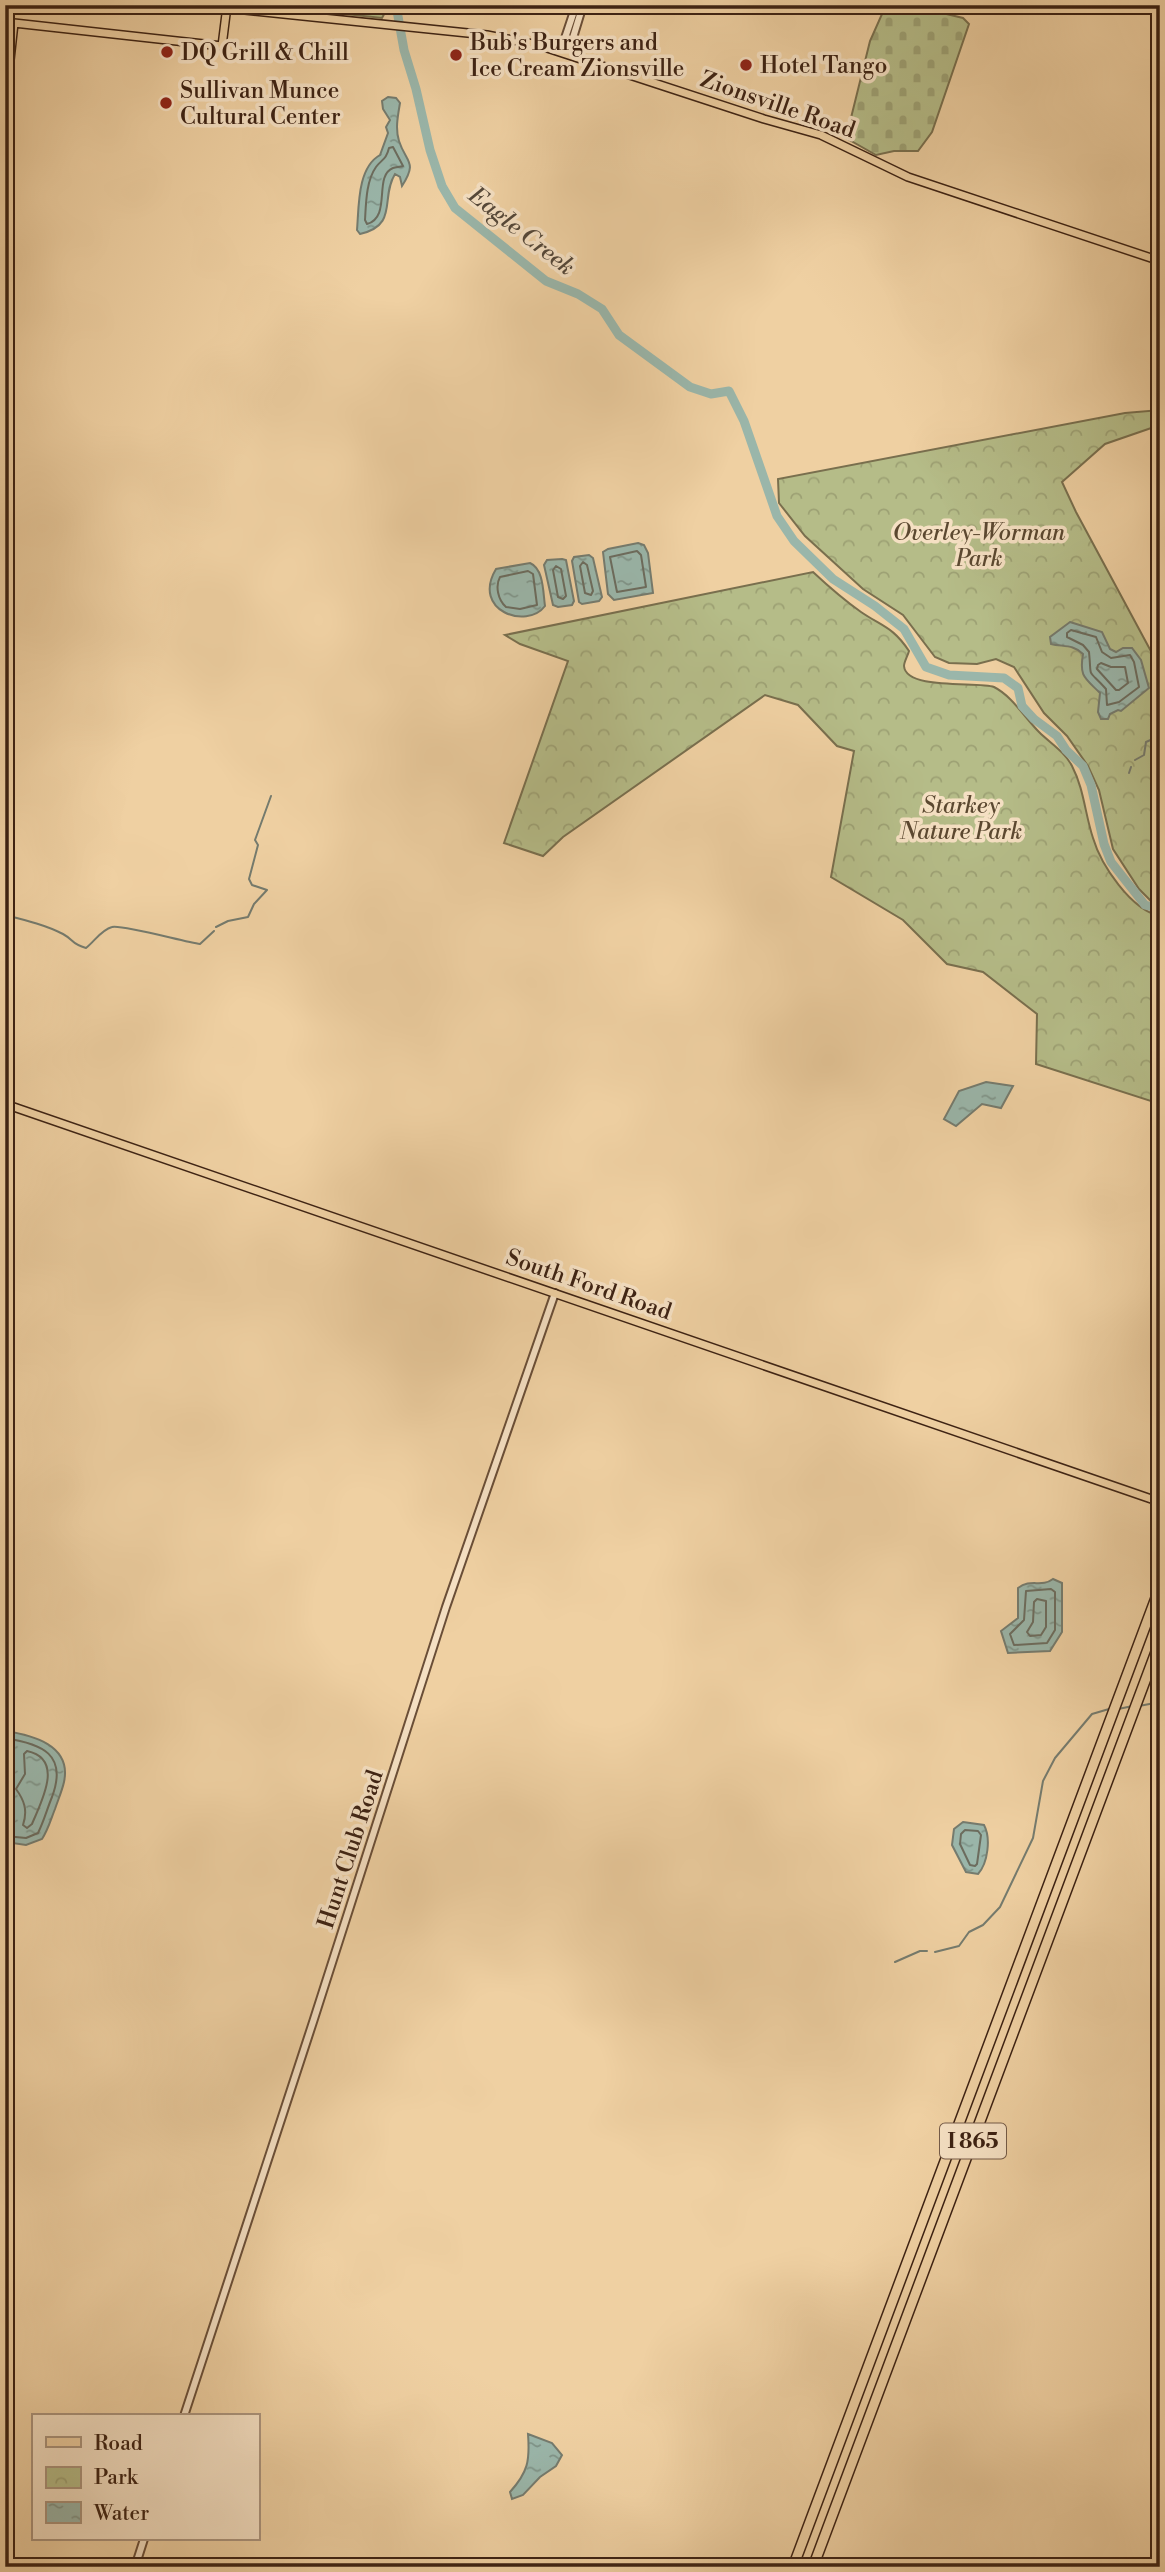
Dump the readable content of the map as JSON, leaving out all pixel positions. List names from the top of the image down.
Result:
{
  "streets": {
    "highway": ["I 865"],
    "main road": ["Zionsville Road", "South Ford Road"],
    "street": ["Hunt Club Road"]
  },
  "crossings": [
    ["South Ford Road", "Hunt Club Road"]
  ],
  "water": ["Eagle Creek"],
  "parks": ["Overley-Worman Park", "Starkey Nature Park"],
  "places": [
    "DQ Grill & Chill",
    "Bub's Burgers and Ice Cream Zionsville",
    "Hotel Tango",
    "Sullivan Munce Cultural Center"
  ],
  "legend": ["Road", "Park", "Water"]
}
